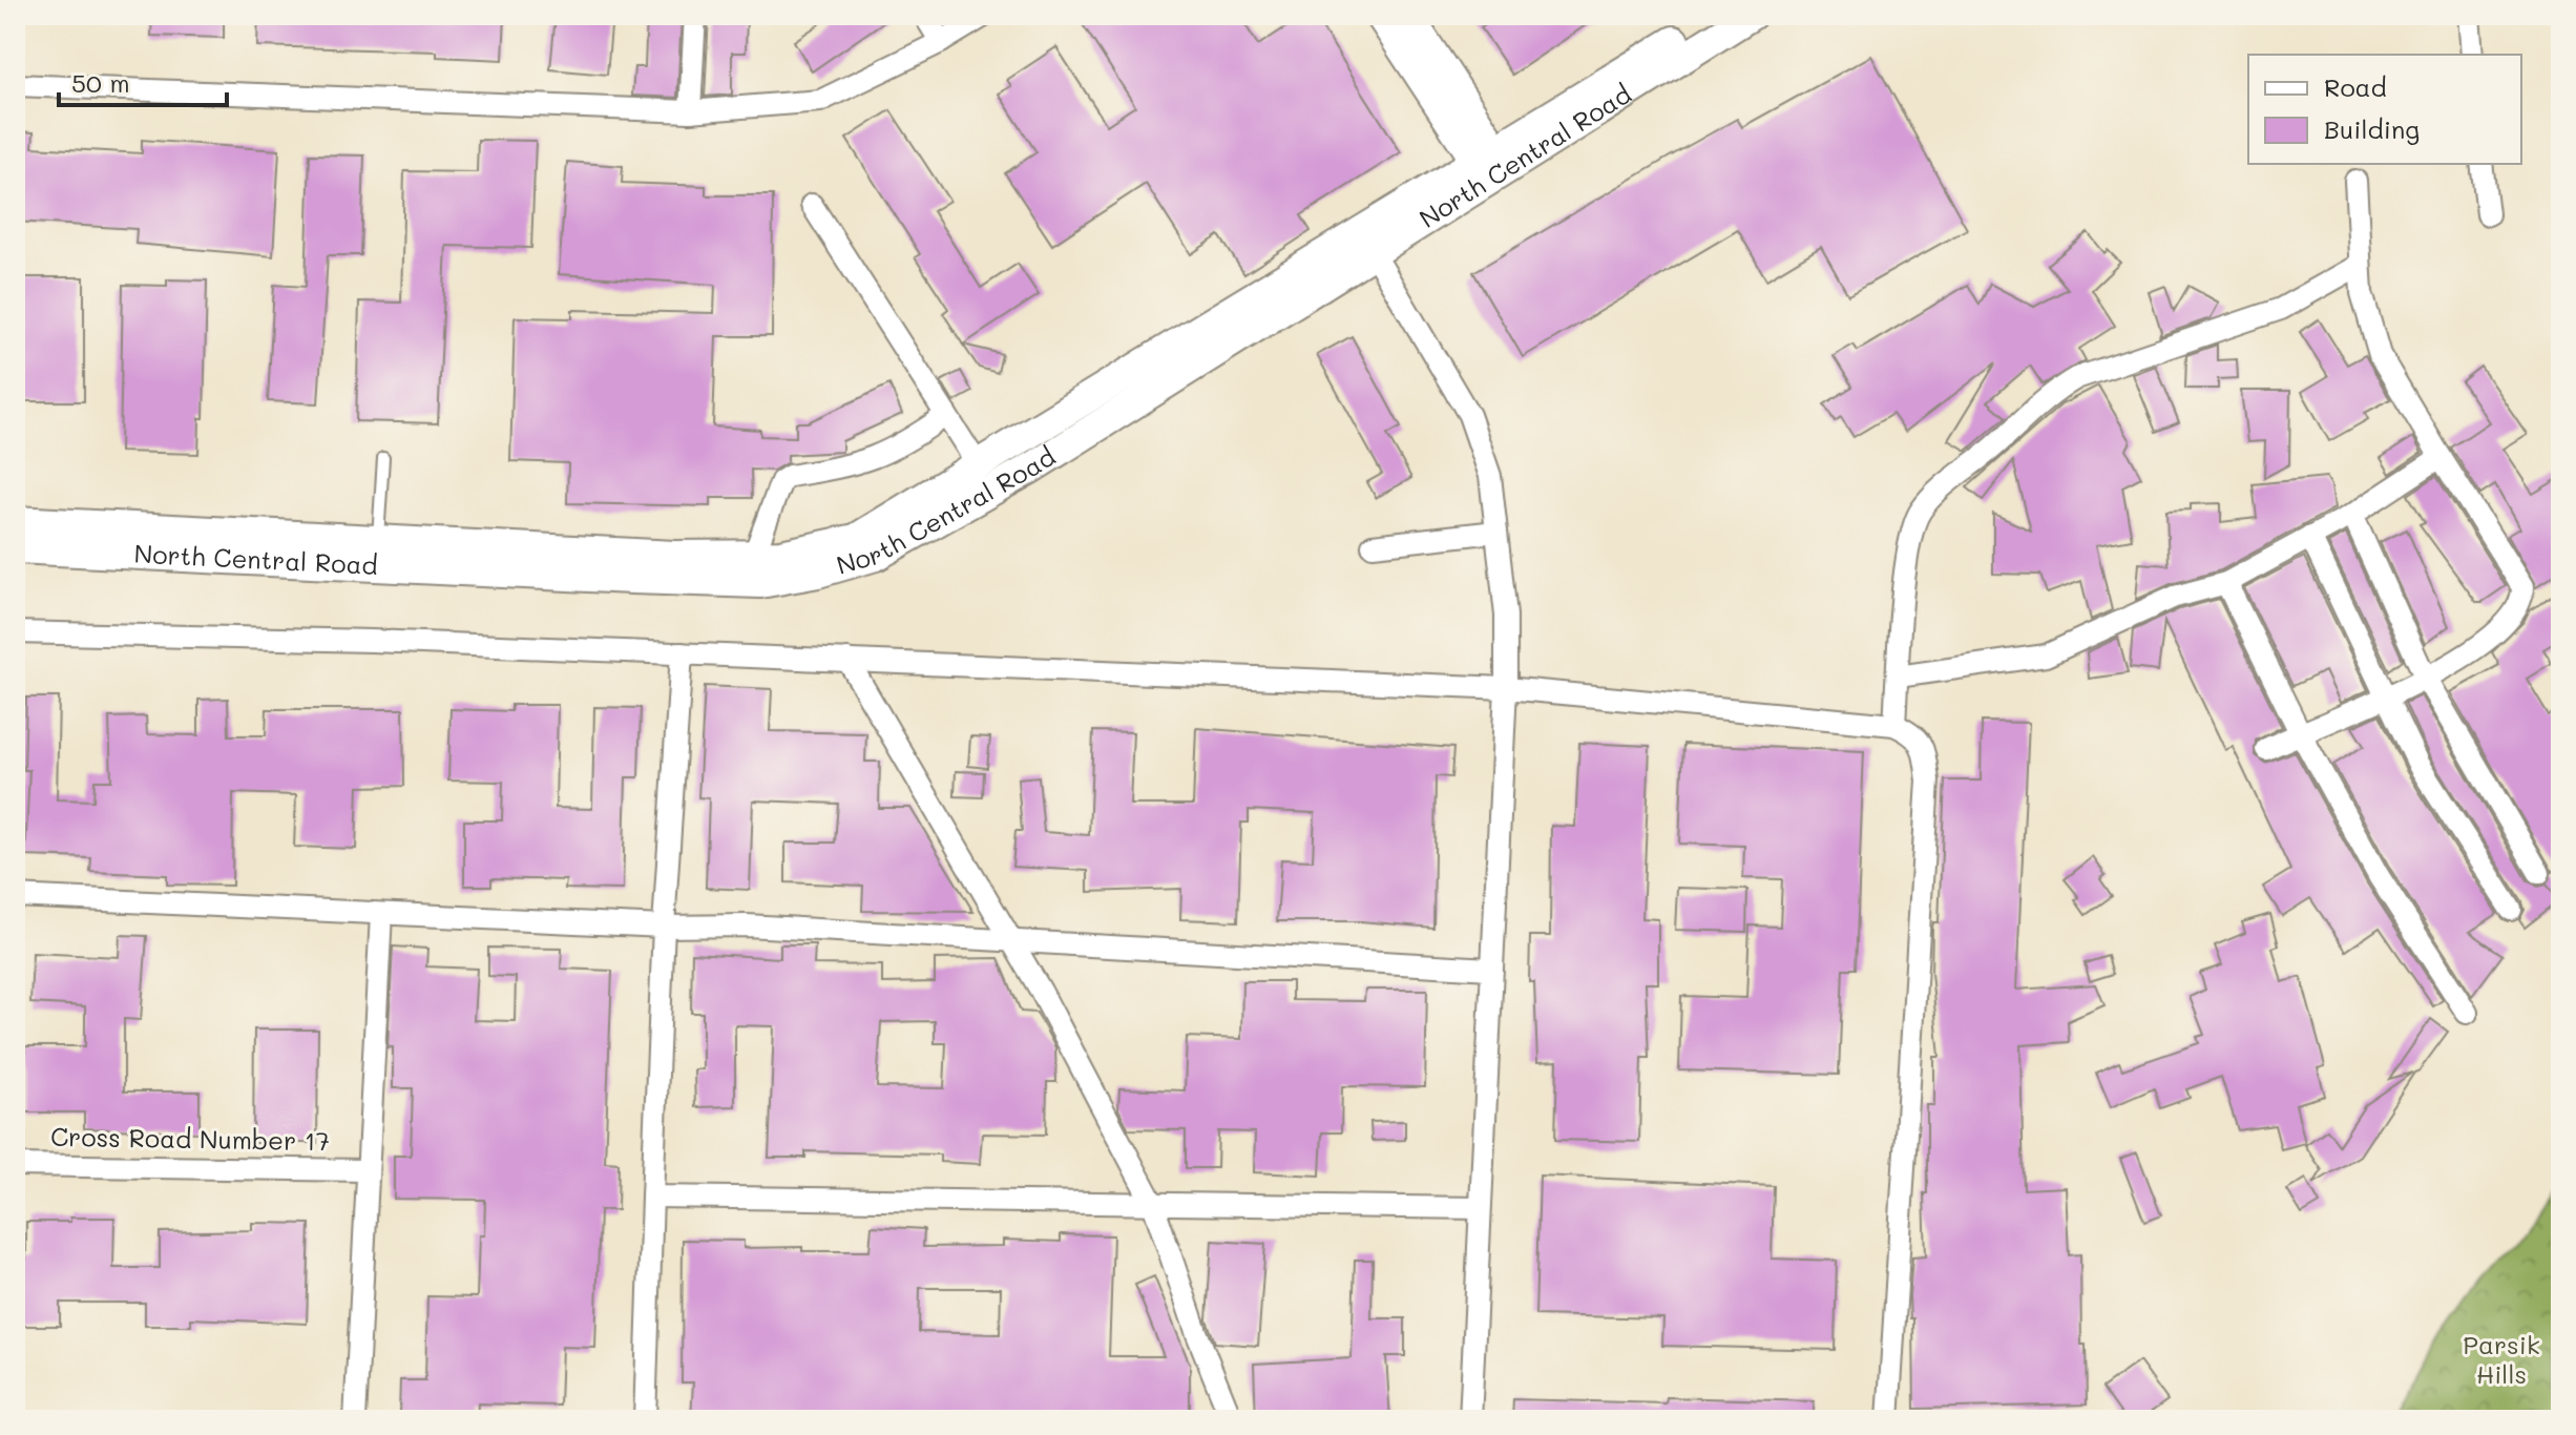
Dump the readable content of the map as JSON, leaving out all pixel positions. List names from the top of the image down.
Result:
{
  "streets": {
    "main road": ["North Central Road"],
    "street": ["Cross Road Number 17"]
  },
  "parks": ["Parsik Hills"],
  "legend": ["Road", "Building"],
  "scale_bar": "50 m"
}
